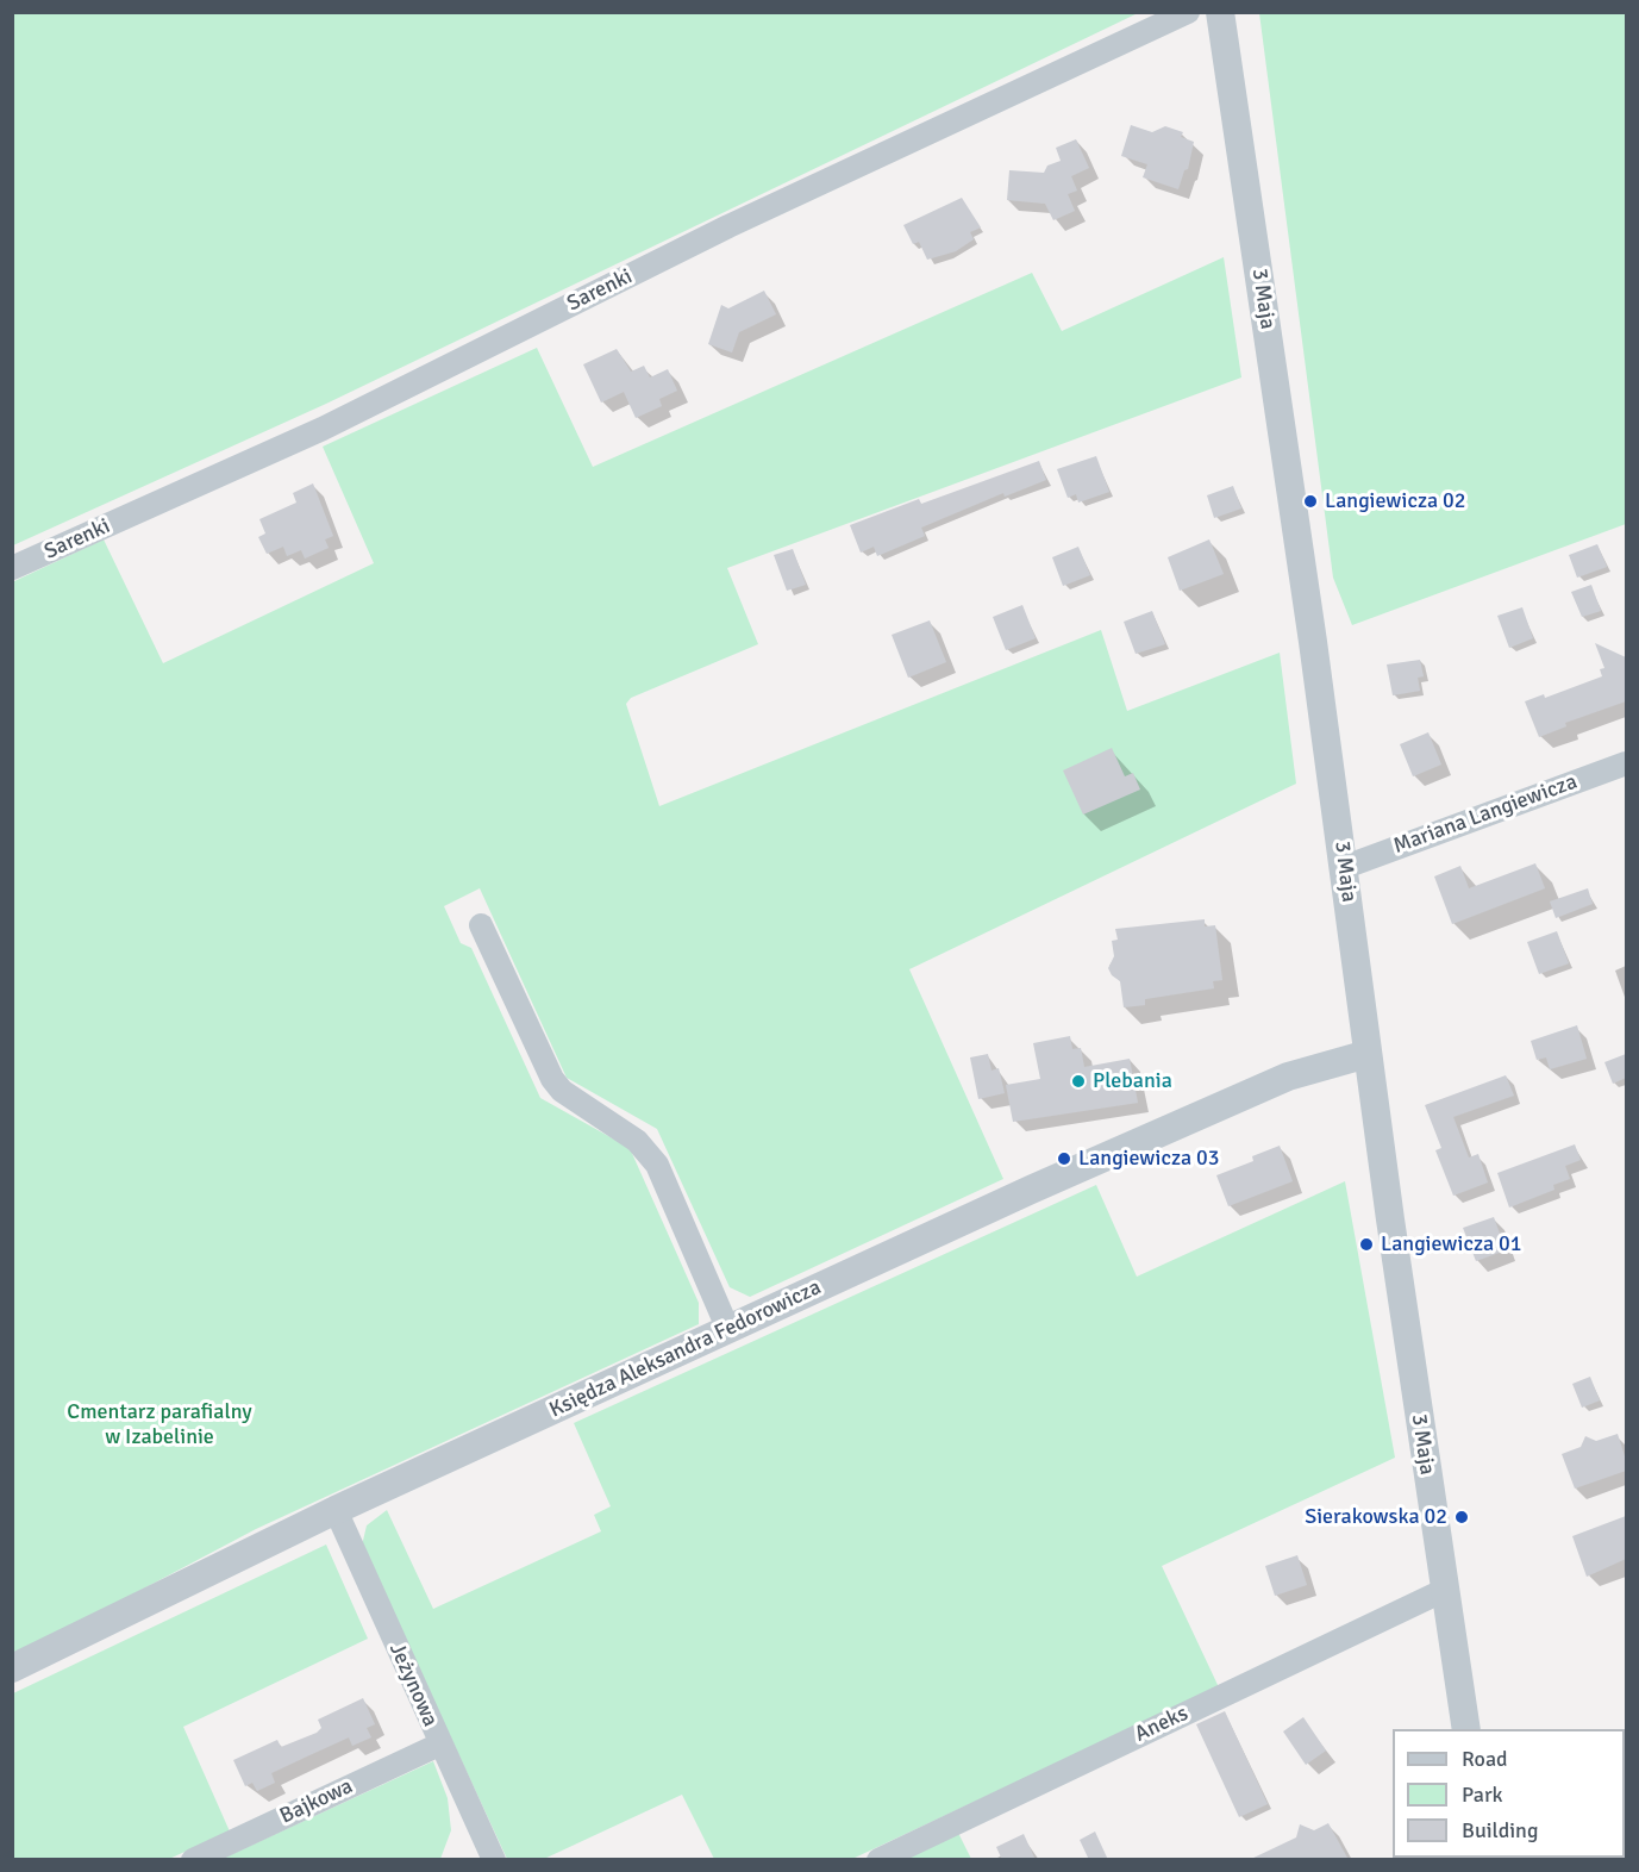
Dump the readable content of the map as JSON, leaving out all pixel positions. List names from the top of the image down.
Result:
{
  "streets": {
    "street": [
      "Sarenki",
      "3 Maja",
      "Mariana Langiewicza",
      "Księdza Aleksandra Fedorowicza",
      "Jeżynowa",
      "Aneks",
      "Bajkowa"
    ]
  },
  "crossings": [
    ["3 Maja", "Mariana Langiewicza"],
    ["3 Maja", "Księdza Aleksandra Fedorowicza"],
    ["3 Maja", "Aneks"],
    ["Księdza Aleksandra Fedorowicza", "Jeżynowa"],
    ["Jeżynowa", "Bajkowa"]
  ],
  "parks": ["Cmentarz parafialny w Izabelinie"],
  "places": [
    "Langiewicza 02",
    "Plebania",
    "Langiewicza 03",
    "Langiewicza 01",
    "Sierakowska 02"
  ],
  "legend": ["Road", "Park", "Building"]
}
